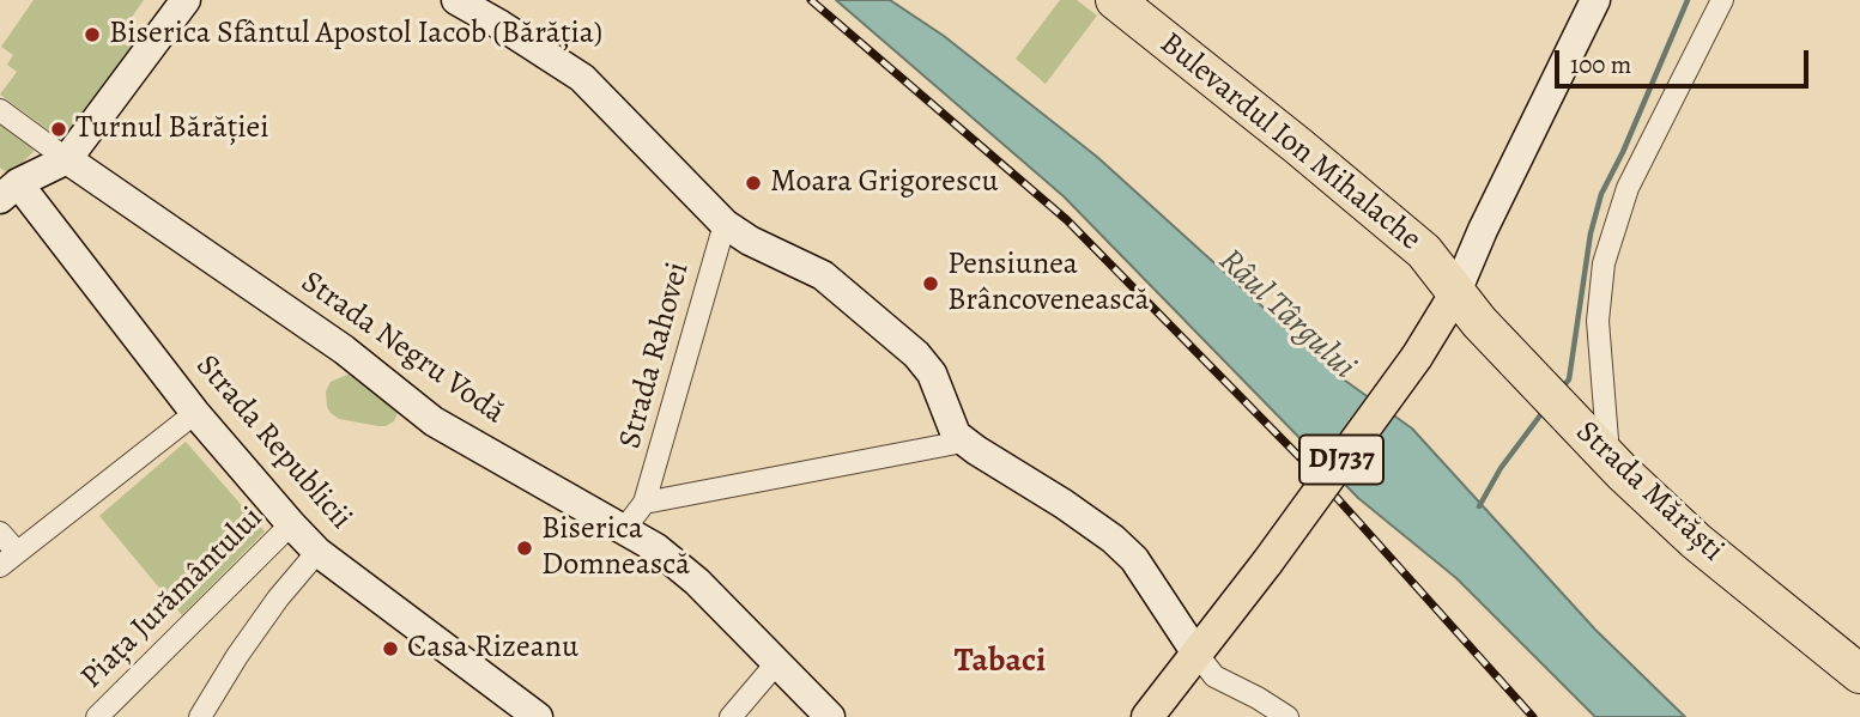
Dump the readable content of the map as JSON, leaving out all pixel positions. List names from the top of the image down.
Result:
{
  "streets": {
    "highway": ["Bulevardul Ion Mihalache", "Strada Mărăști"],
    "main road": ["DJ737"],
    "street": [
      "Strada Negru Vodă",
      "Strada Rahovei",
      "Strada Republicii",
      "Piața Jurământului"
    ]
  },
  "crossings": [
    ["Bulevardul Ion Mihalache", "DJ737"],
    ["Bulevardul Ion Mihalache", "Strada Mărăști"],
    ["Strada Republicii", "Piața Jurământului"],
    ["DJ737", "Strada Mărăști"]
  ],
  "districts": ["Tabaci"],
  "water": ["Râul Târgului"],
  "places": [
    "Biserica Sfântul Apostol Iacob (Bărăția)",
    "Turnul Bărăției",
    "Moara Grigorescu",
    "Pensiunea Brâncovenească",
    "Biserica Domnească",
    "Casa Rizeanu"
  ],
  "scale_bar": "100 m"
}
